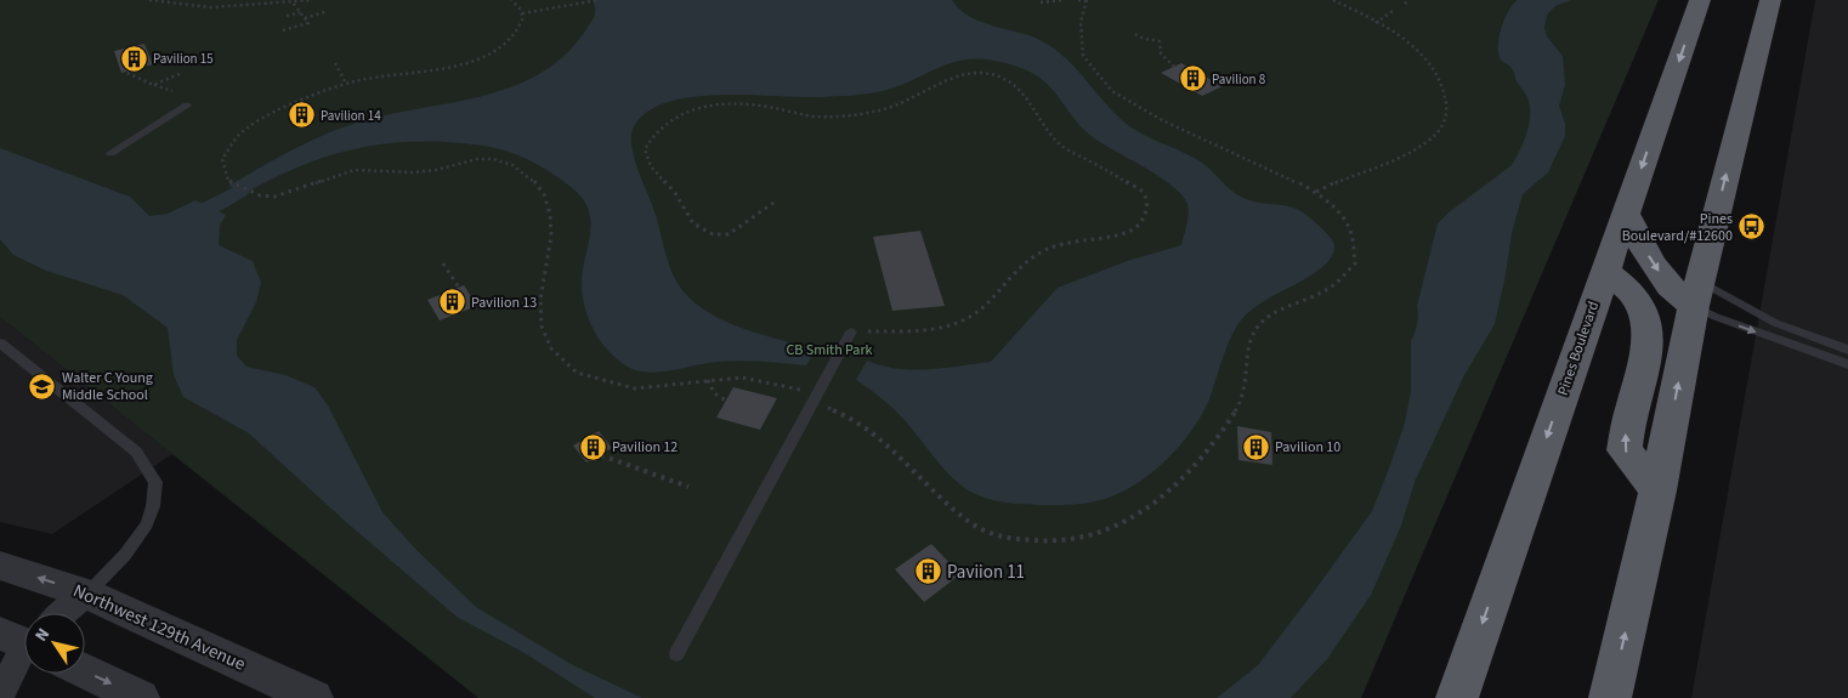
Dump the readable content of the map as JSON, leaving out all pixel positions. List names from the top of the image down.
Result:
{
  "streets": {
    "highway": ["Pines Boulevard"],
    "street": ["Northwest 129th Avenue"]
  },
  "parks": ["CB Smith Park"],
  "places": {
    "building": [
      "Pavilion 15",
      "Pavilion 8",
      "Pavilion 14",
      "Pavilion 13",
      "Pavilion 12",
      "Pavilion 10",
      "Paviion 11"
    ],
    "bus stop": ["Pines Boulevard/#12600"],
    "school or university": ["Walter C Young Middle School"]
  },
  "north": "top left"
}
